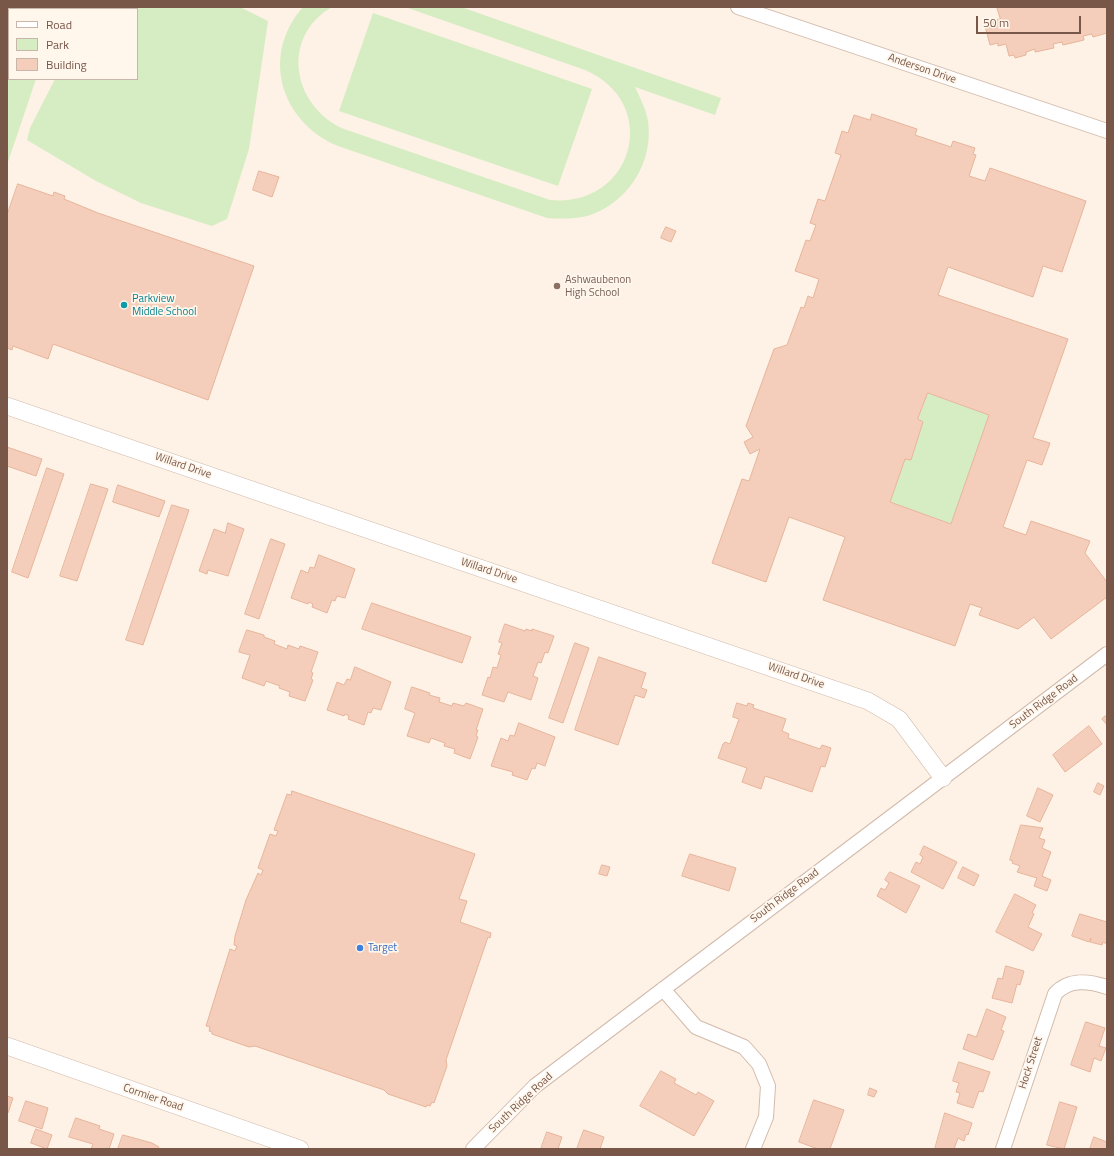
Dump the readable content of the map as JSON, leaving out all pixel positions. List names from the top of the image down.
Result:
{
  "streets": {
    "street": [
      "Anderson Drive",
      "Willard Drive",
      "South Ridge Road",
      "Hock Street",
      "Cormier Road"
    ]
  },
  "crossings": [
    ["Willard Drive", "South Ridge Road"]
  ],
  "places": ["Ashwaubenon High School", "Parkview Middle School", "Target"],
  "legend": ["Road", "Park", "Building"],
  "scale_bar": "50 m"
}
